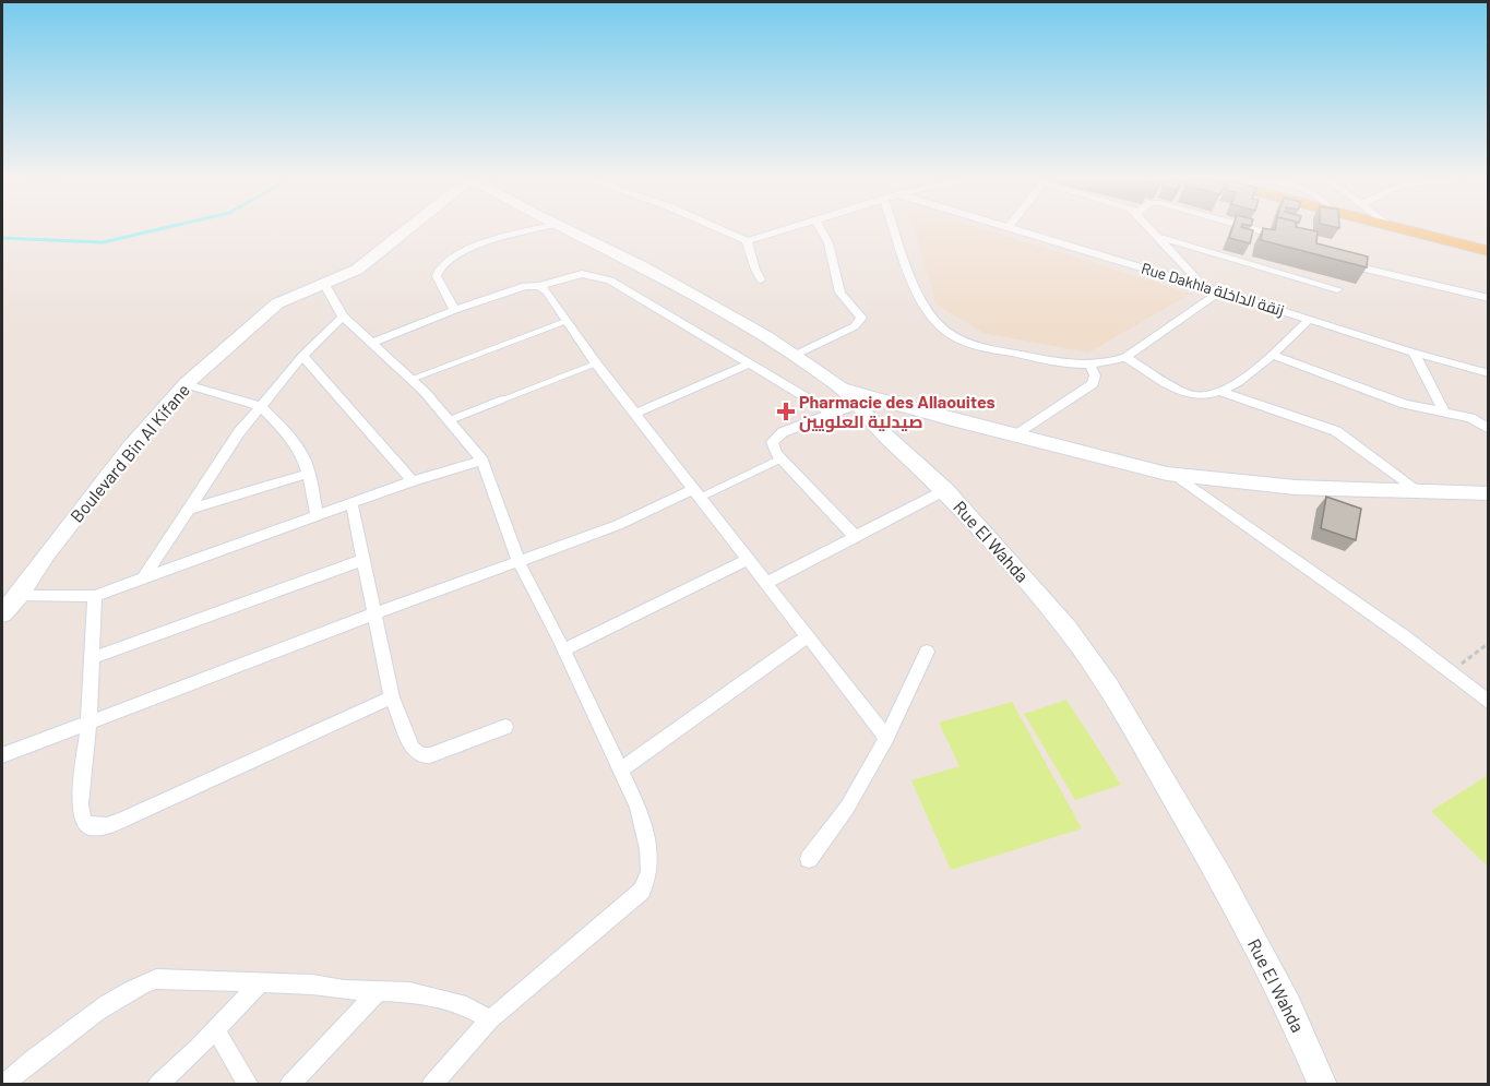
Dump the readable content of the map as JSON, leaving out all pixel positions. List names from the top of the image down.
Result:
{
  "streets": {
    "street": ["Rue Dakhla زنقة الداخلة", "Boulevard Bin Al Kifane", "Rue El Wahda"]
  },
  "places": {
    "health": ["Pharmacie des Allaouites صيدلية العلويين"]
  }
}
